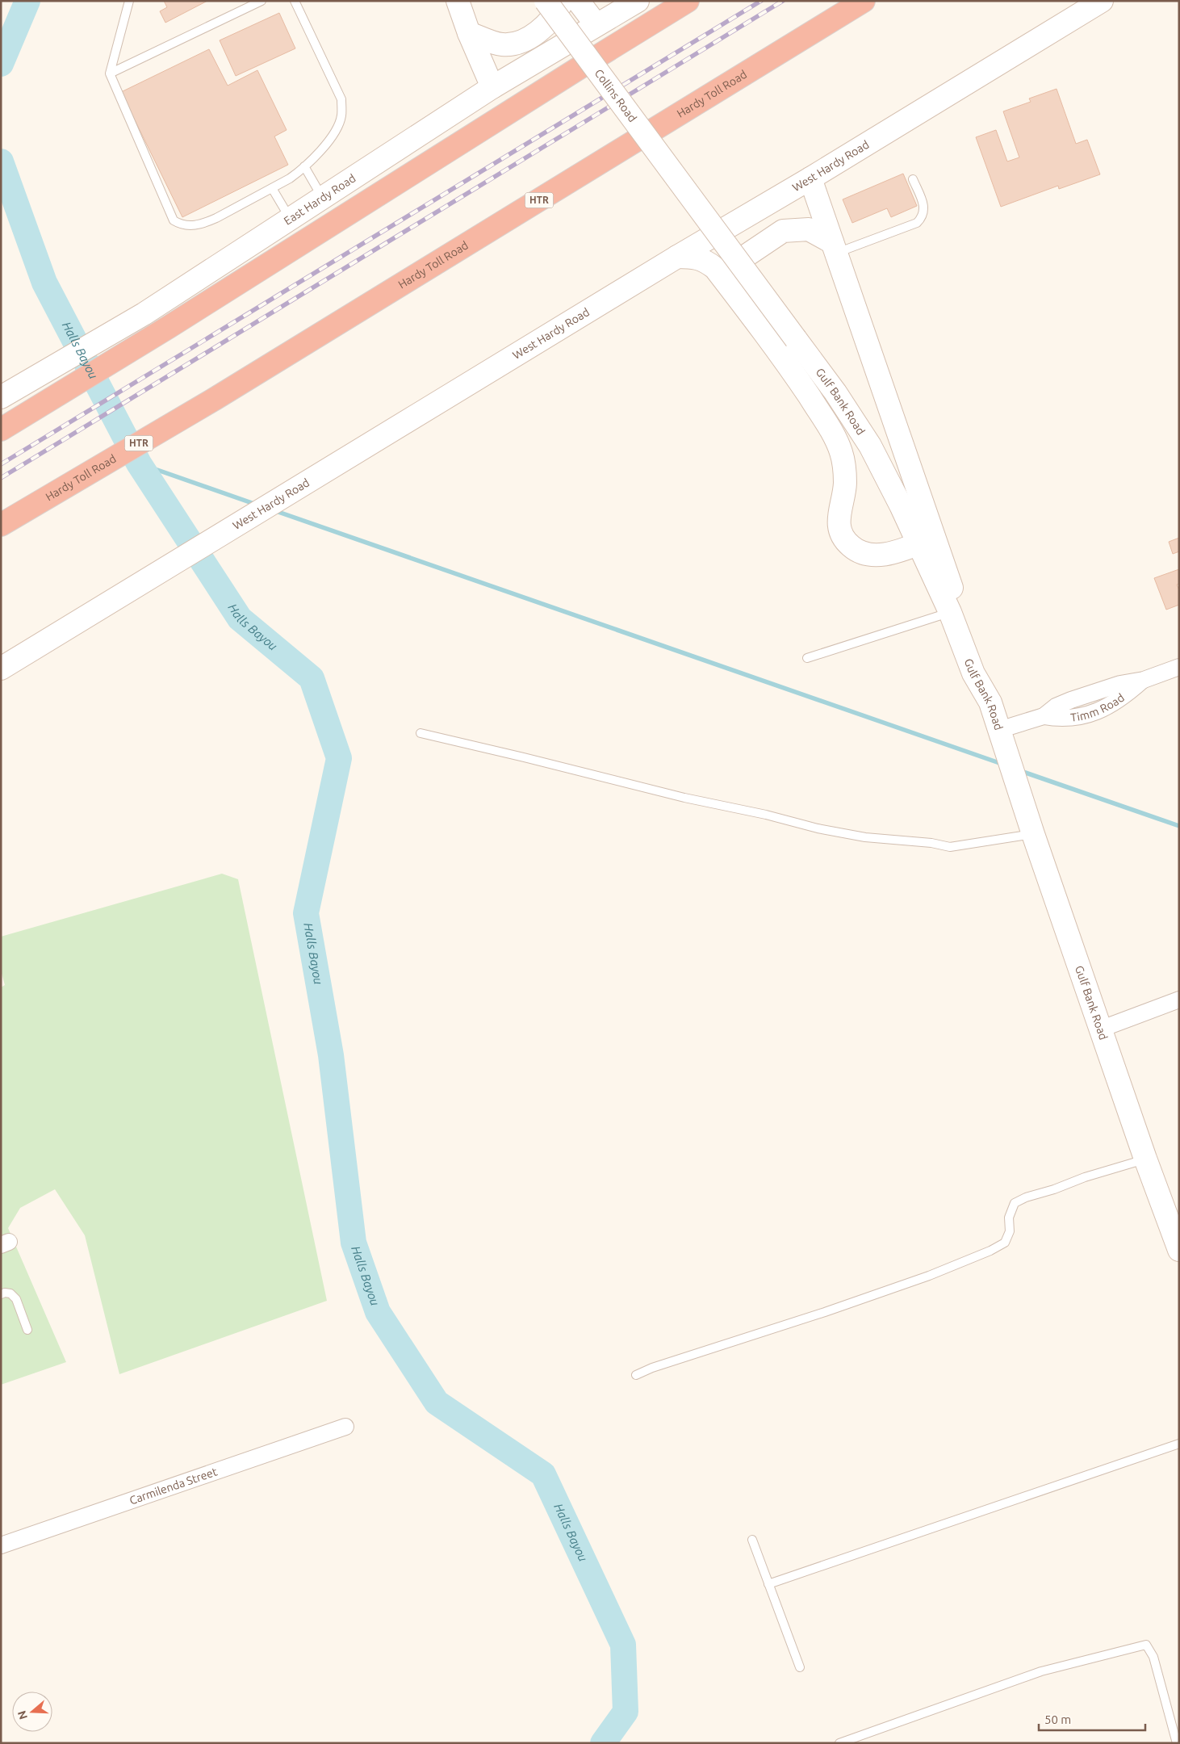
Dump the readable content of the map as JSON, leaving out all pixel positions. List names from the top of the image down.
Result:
{
  "streets": {
    "highway": ["Hardy Toll Road", "HTR"],
    "main road": [
      "Collins Road",
      "West Hardy Road",
      "East Hardy Road",
      "Gulf Bank Road"
    ],
    "street": ["Timm Road", "Carmilenda Street"]
  },
  "crossings": [
    ["Collins Road", "Gulf Bank Road"],
    ["Gulf Bank Road", "Timm Road"]
  ],
  "water": ["Halls Bayou"],
  "scale_bar": "50 m",
  "north": "left"
}
